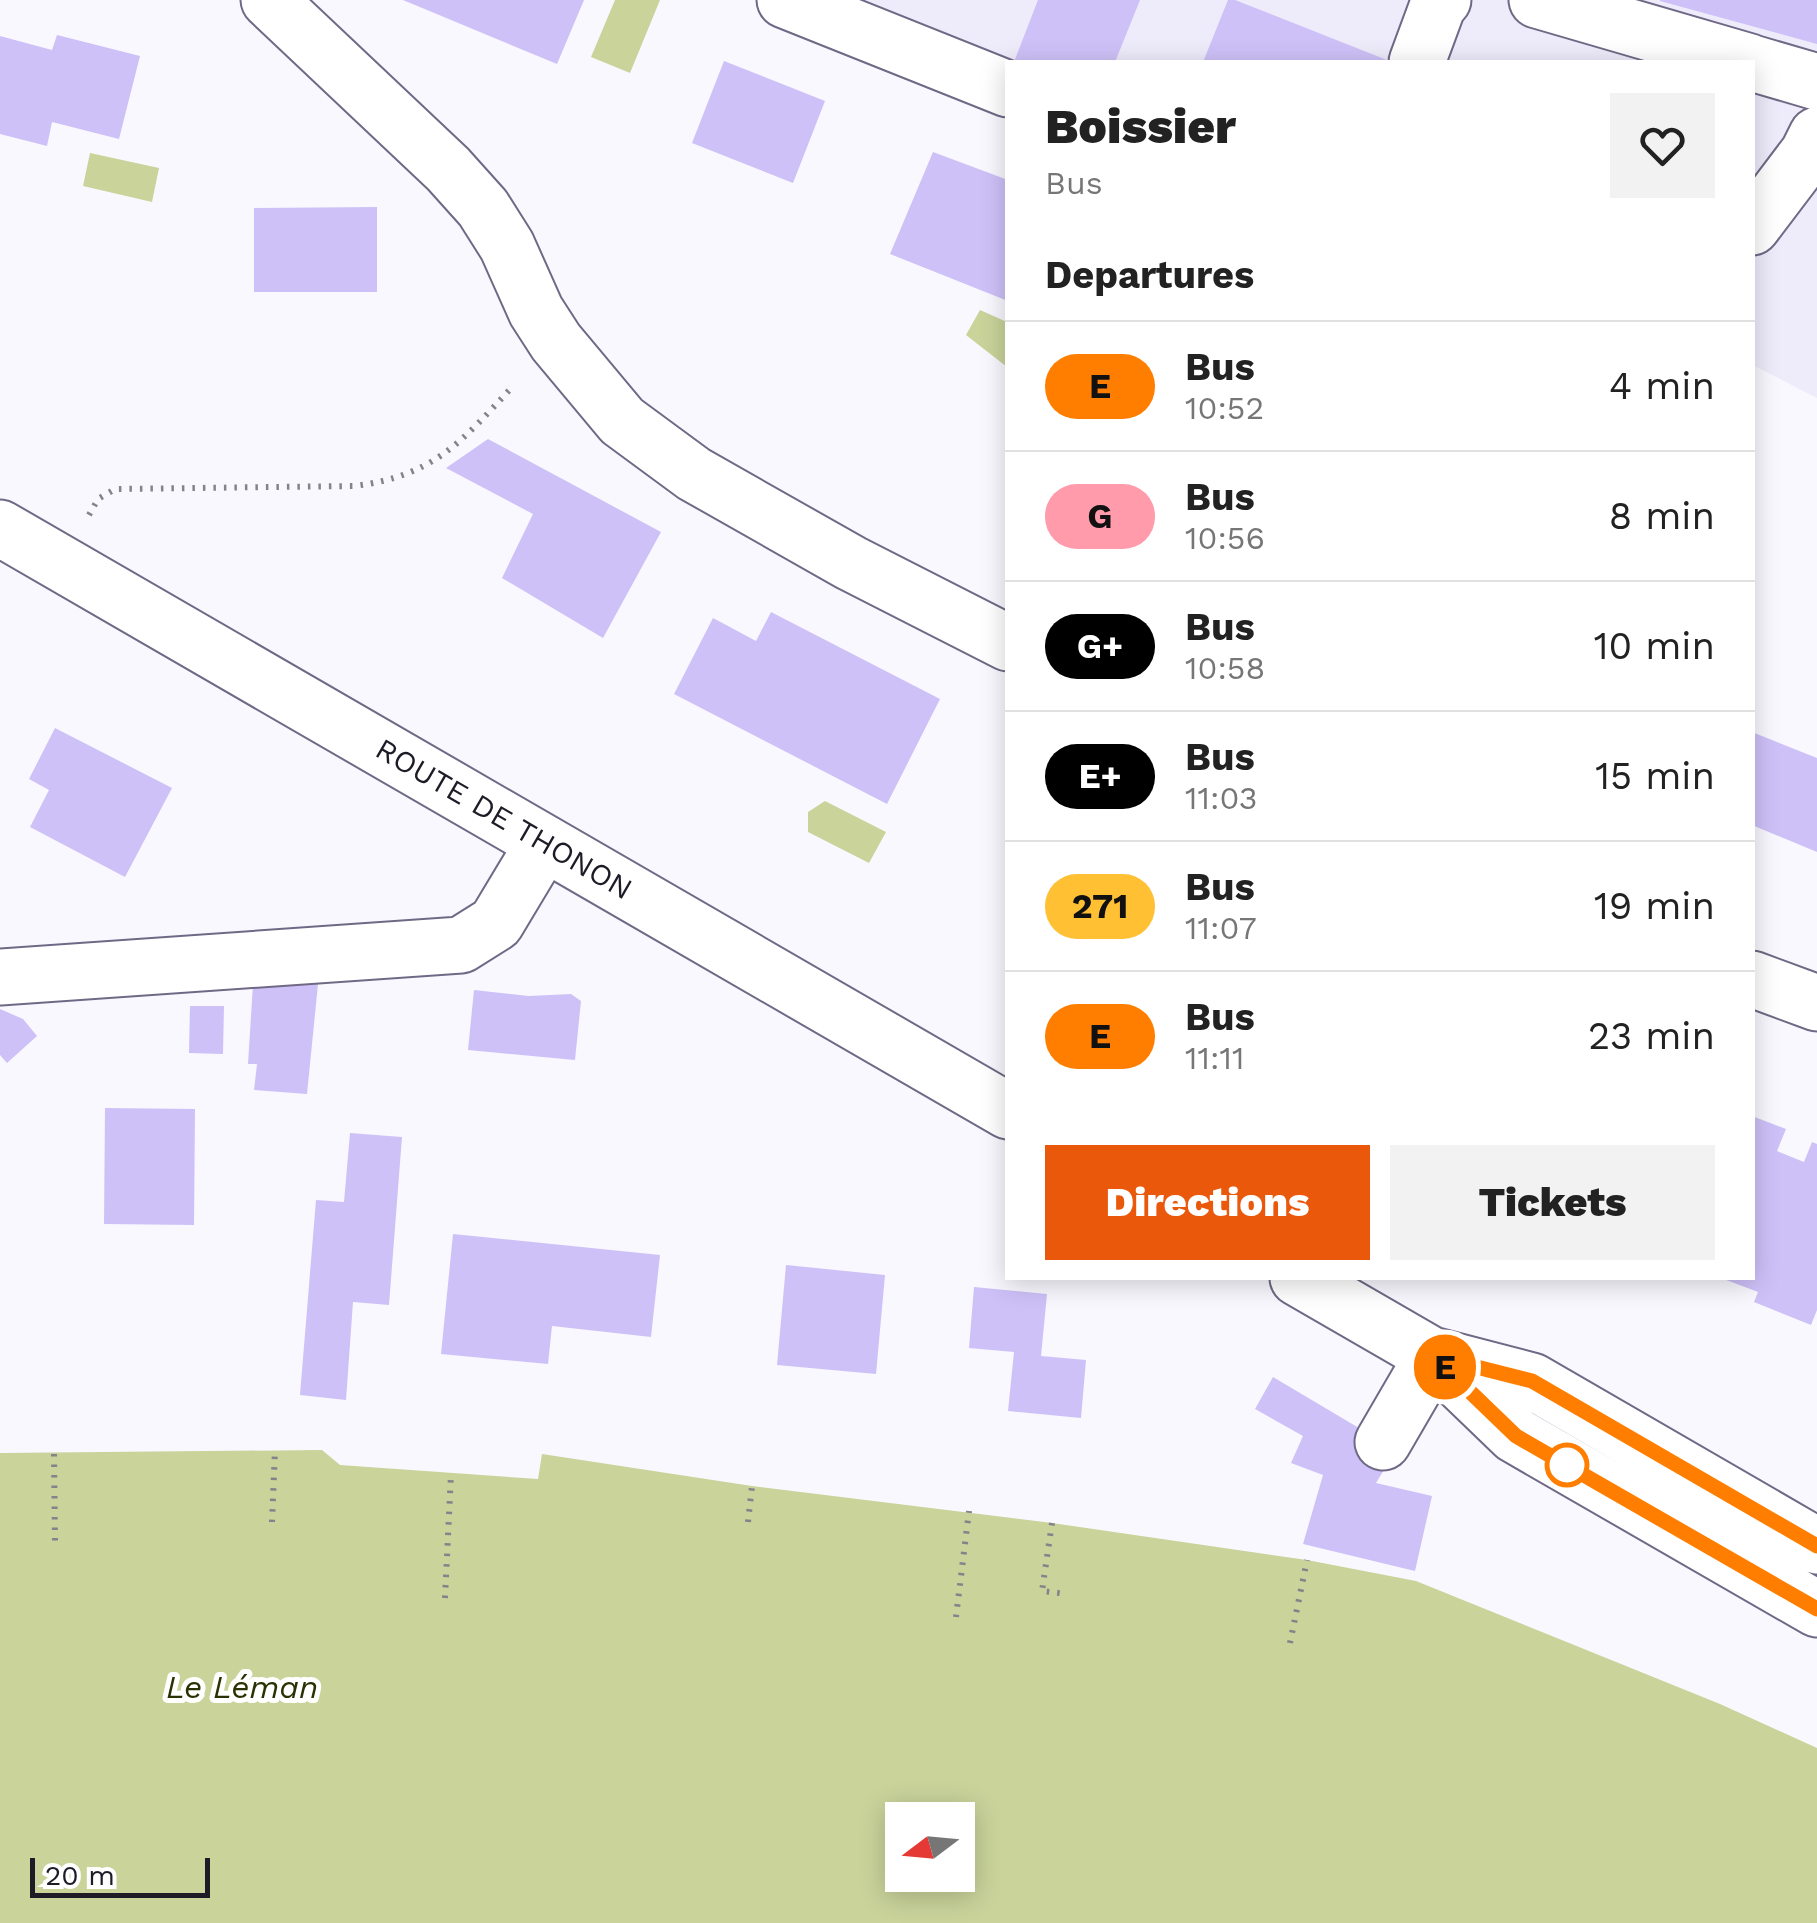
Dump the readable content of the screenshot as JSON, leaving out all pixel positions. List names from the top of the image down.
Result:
{
  "streets": {
    "main road": ["ROUTE DE THONON"]
  },
  "water": ["Le Léman"],
  "lines": ["bus line E"],
  "scale_bar": "20 m",
  "north": "left",
  "page": {
    "on_map": "E",
    "heading": [
      ["Boissier", "Bus"],
      "Departures"
    ],
    "list": [
      {
        "mark": "E",
        "name": "Bus",
        "note": "10:52",
        "value": "4 min"
      },
      {
        "mark": "G",
        "name": "Bus",
        "note": "10:56",
        "value": "8 min"
      },
      {
        "mark": "G+",
        "name": "Bus",
        "note": "10:58",
        "value": "10 min"
      },
      {
        "mark": "E+",
        "name": "Bus",
        "note": "11:03",
        "value": "15 min"
      },
      {
        "mark": "271",
        "name": "Bus",
        "note": "11:07",
        "value": "19 min"
      },
      {
        "mark": "E",
        "name": "Bus",
        "note": "11:11",
        "value": "23 min"
      }
    ],
    "buttons": ["Directions", "Tickets"],
    "scale": "20 m"
  }
}
